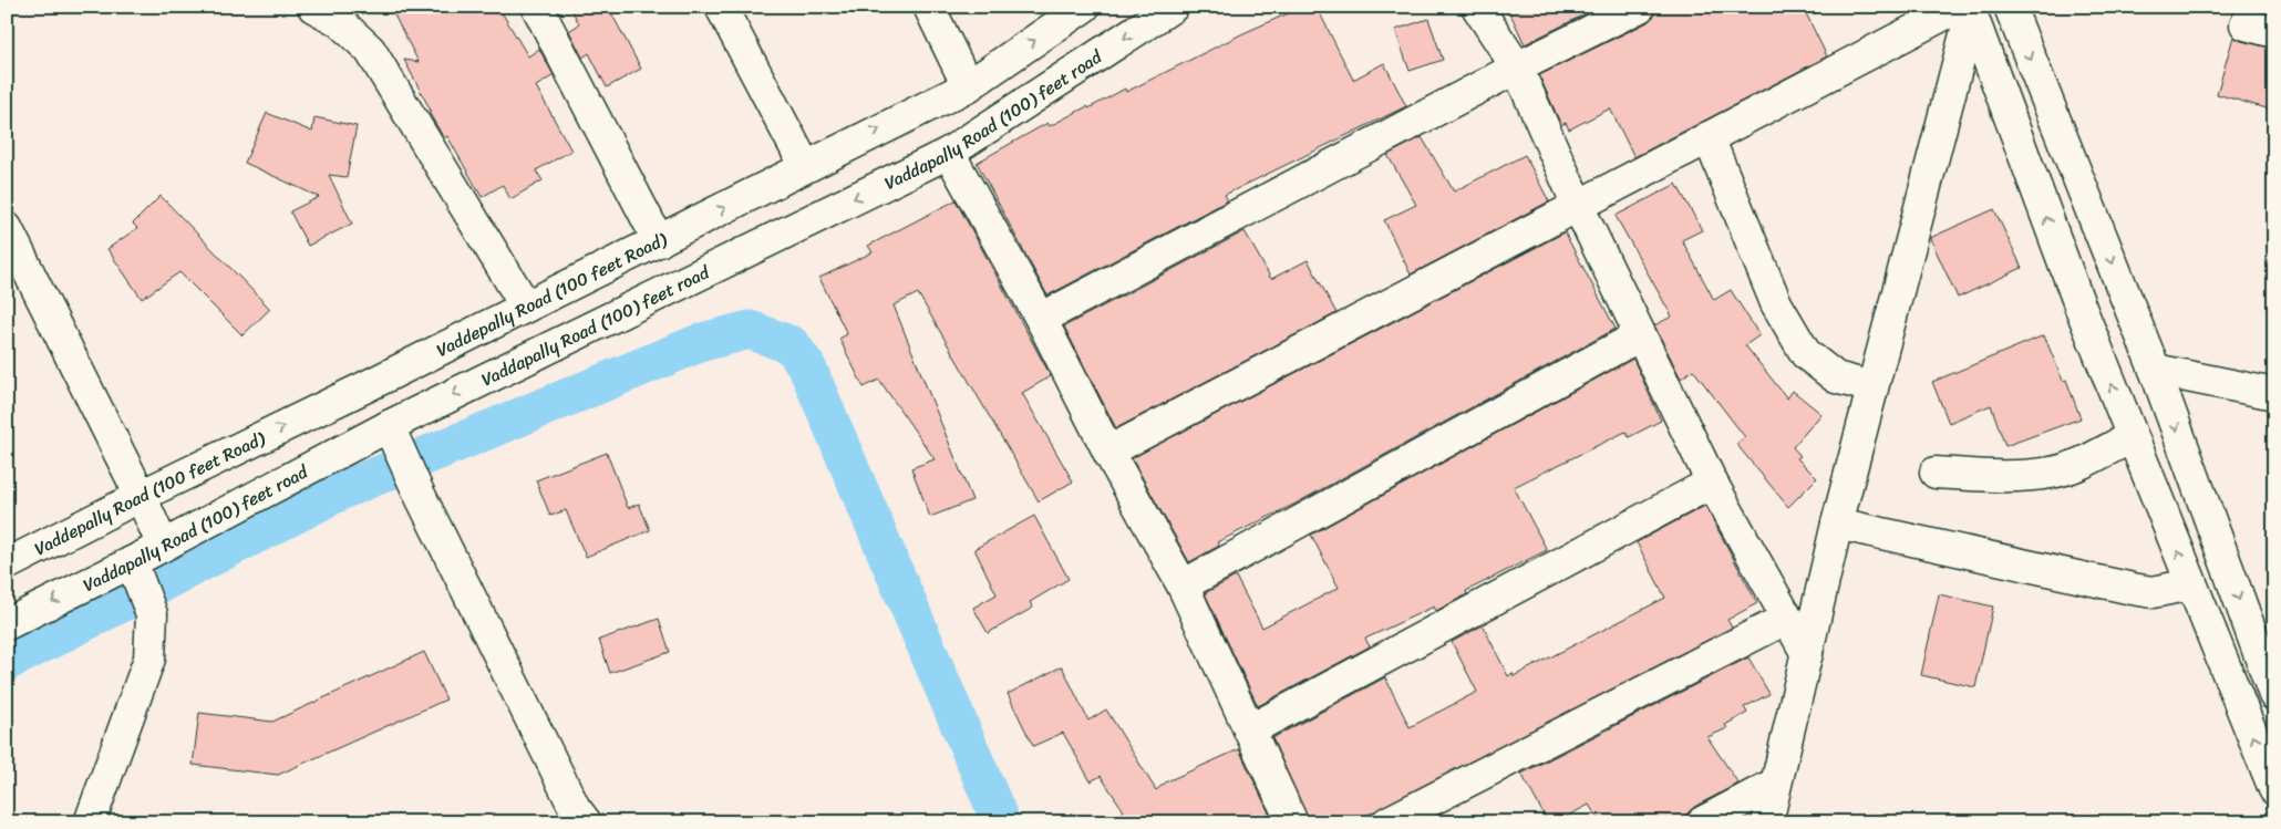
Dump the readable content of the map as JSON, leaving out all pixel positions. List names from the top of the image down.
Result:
{
  "streets": {
    "street": ["Vaddapally Road (100) feet road", "Vaddepally Road (100 feet Road)"]
  },
  "one_way": ["Vaddapally Road (100) feet road", "Vaddepally Road (100 feet Road)"]
}
